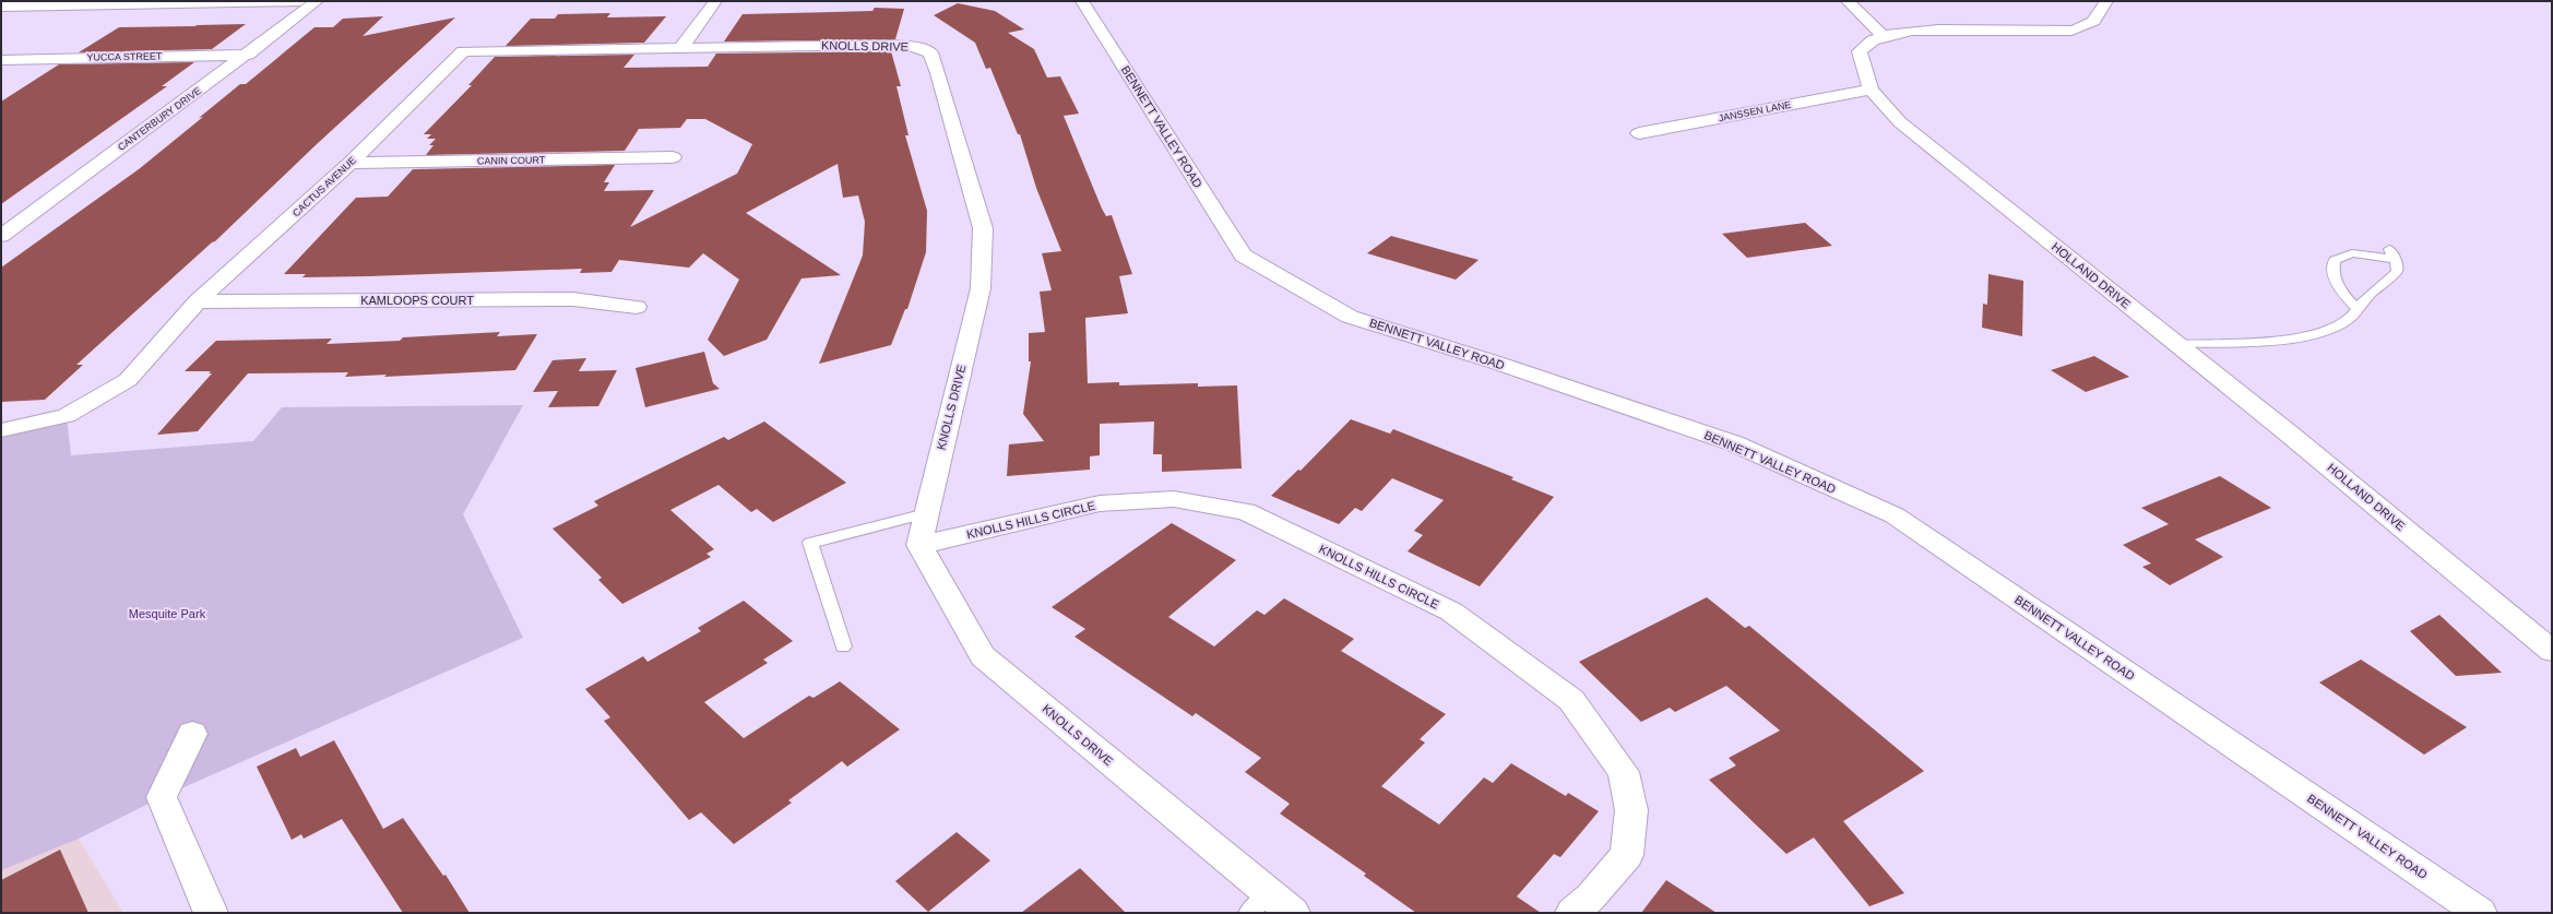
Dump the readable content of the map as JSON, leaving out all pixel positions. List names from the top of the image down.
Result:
{
  "streets": {
    "street": [
      "KNOLLS DRIVE",
      "YUCCA STREET",
      "JANSSEN LANE",
      "CANTERBURY DRIVE",
      "BENNETT VALLEY ROAD",
      "CANIN COURT",
      "CACTUS AVENUE",
      "HOLLAND DRIVE",
      "KAMLOOPS COURT",
      "KNOLLS HILLS CIRCLE"
    ]
  },
  "crossings": [
    ["KNOLLS DRIVE", "CACTUS AVENUE"],
    ["KNOLLS DRIVE", "KNOLLS HILLS CIRCLE"],
    ["YUCCA STREET", "CANTERBURY DRIVE"],
    ["JANSSEN LANE", "HOLLAND DRIVE"],
    ["CANIN COURT", "CACTUS AVENUE"],
    ["CACTUS AVENUE", "KAMLOOPS COURT"]
  ],
  "parks": ["Mesquite Park"]
}
